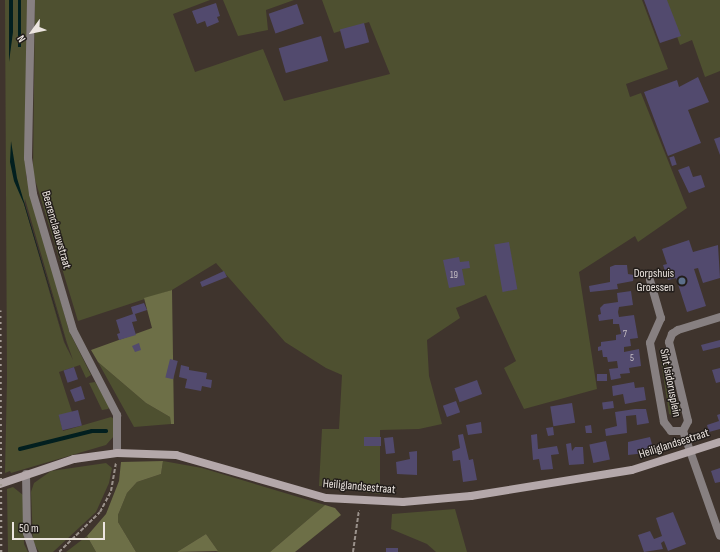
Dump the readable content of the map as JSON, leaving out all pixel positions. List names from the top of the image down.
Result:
{
  "streets": {
    "street": ["Beerenclaauwstraat", "Sint Isidorusplein", "Heiliglandsestraat"]
  },
  "crossings": [
    ["Beerenclaauwstraat", "Heiliglandsestraat"],
    ["Sint Isidorusplein", "Heiliglandsestraat"]
  ],
  "places": ["Dorpshuis Groessen"],
  "house_numbers": ["19", "7", "5"],
  "scale_bar": "50 m",
  "north": "bottom left"
}
